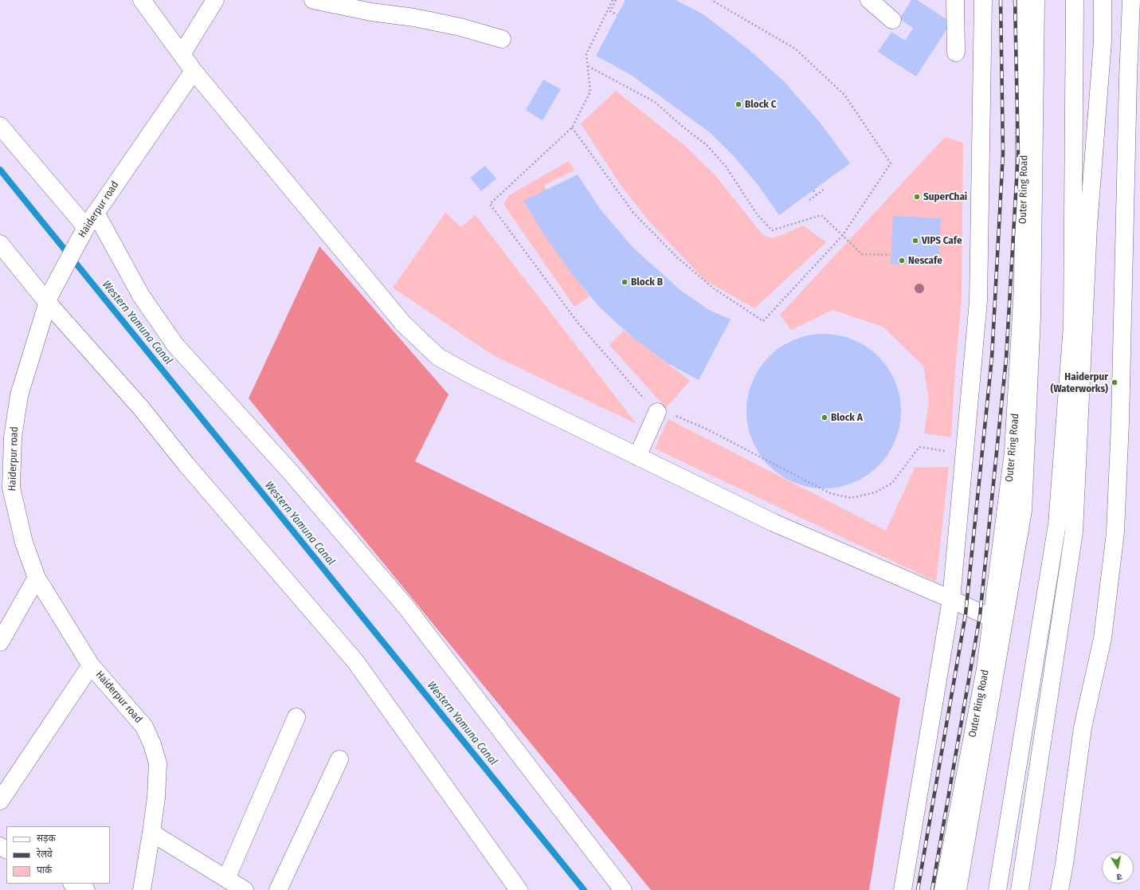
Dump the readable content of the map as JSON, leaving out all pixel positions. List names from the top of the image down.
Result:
{
  "streets": {
    "main road": ["Outer Ring Road", "Haiderpur road"]
  },
  "water": ["Western Yamuna Canal"],
  "places": [
    "Block C",
    "SuperChai",
    "VIPS Cafe",
    "Nescafe",
    "Block B",
    "Haiderpur (Waterworks)",
    "Block A"
  ],
  "legend": ["सड़क", "रेलवे", "पार्क"],
  "north": "bottom"
}
